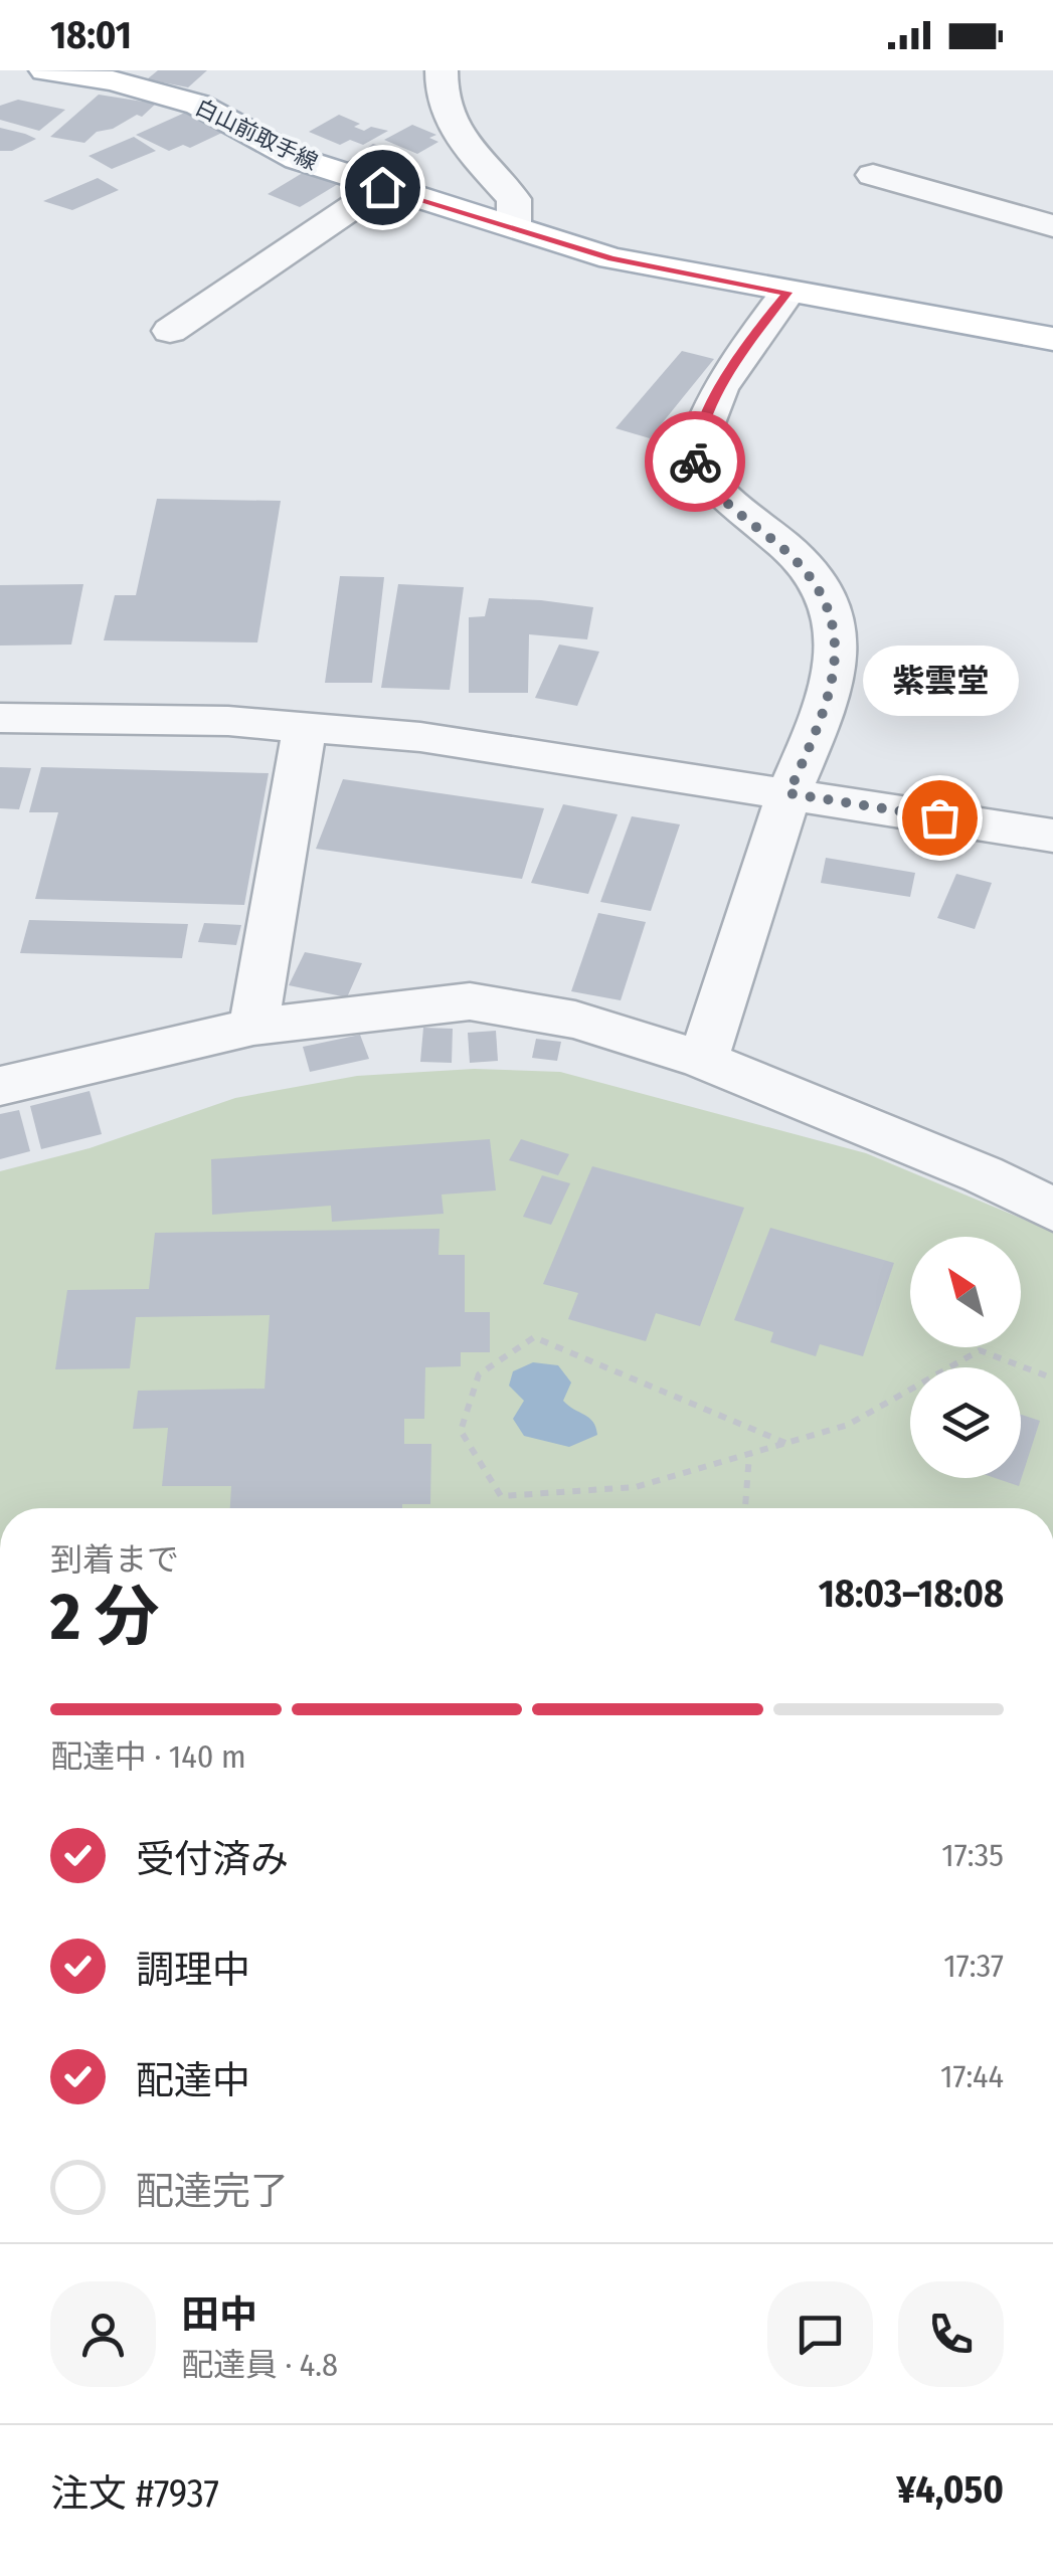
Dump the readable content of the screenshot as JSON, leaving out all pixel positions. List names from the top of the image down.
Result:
{
  "streets": {
    "main road": ["白山前取手線"]
  },
  "places": ["紫雲堂"],
  "north": "top left",
  "page": {
    "status": "18:01",
    "bubble": "紫雲堂",
    "heading": ["2 分", "到着まで", "18:03–18:08"],
    "panel": [
      "田中",
      "配達員 · 4.8",
      "注文 #7937",
      "¥4,050"
    ],
    "bar": "配達中 · 140 m",
    "list": [
      ["受付済み", "17:35"],
      ["調理中", "17:37"],
      ["配達中", "17:44"],
      "配達完了"
    ]
  }
}
